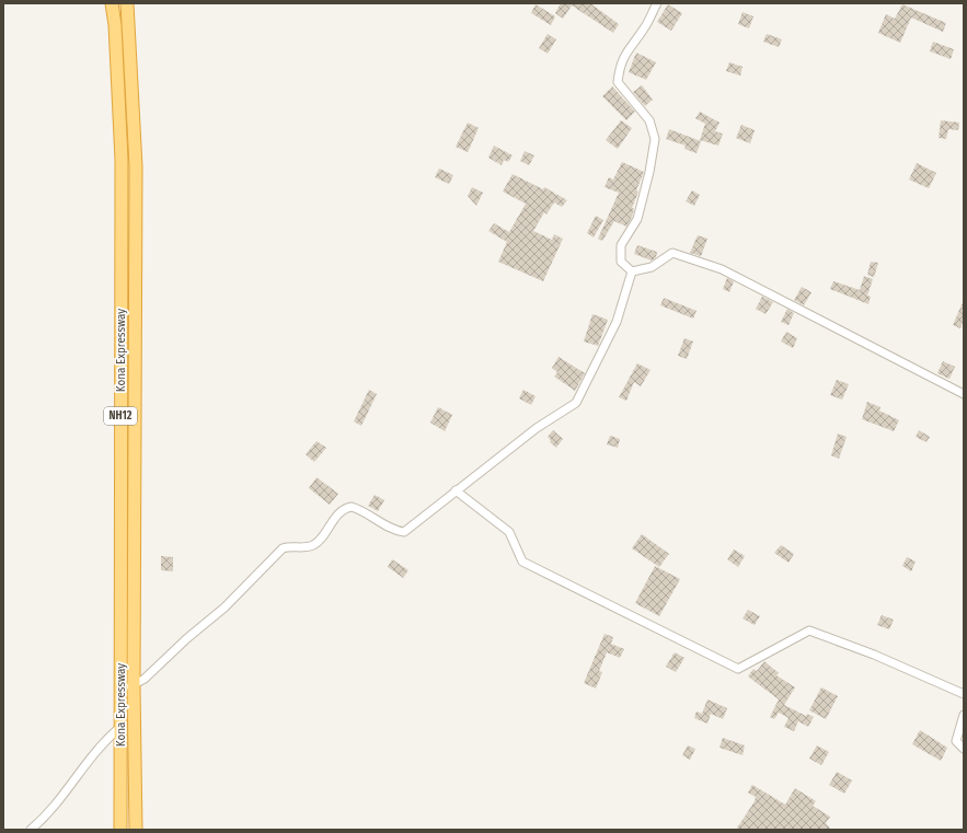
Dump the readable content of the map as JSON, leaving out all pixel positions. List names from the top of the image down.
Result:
{
  "streets": {
    "highway": ["Kona Expressway", "NH12"]
  }
}
